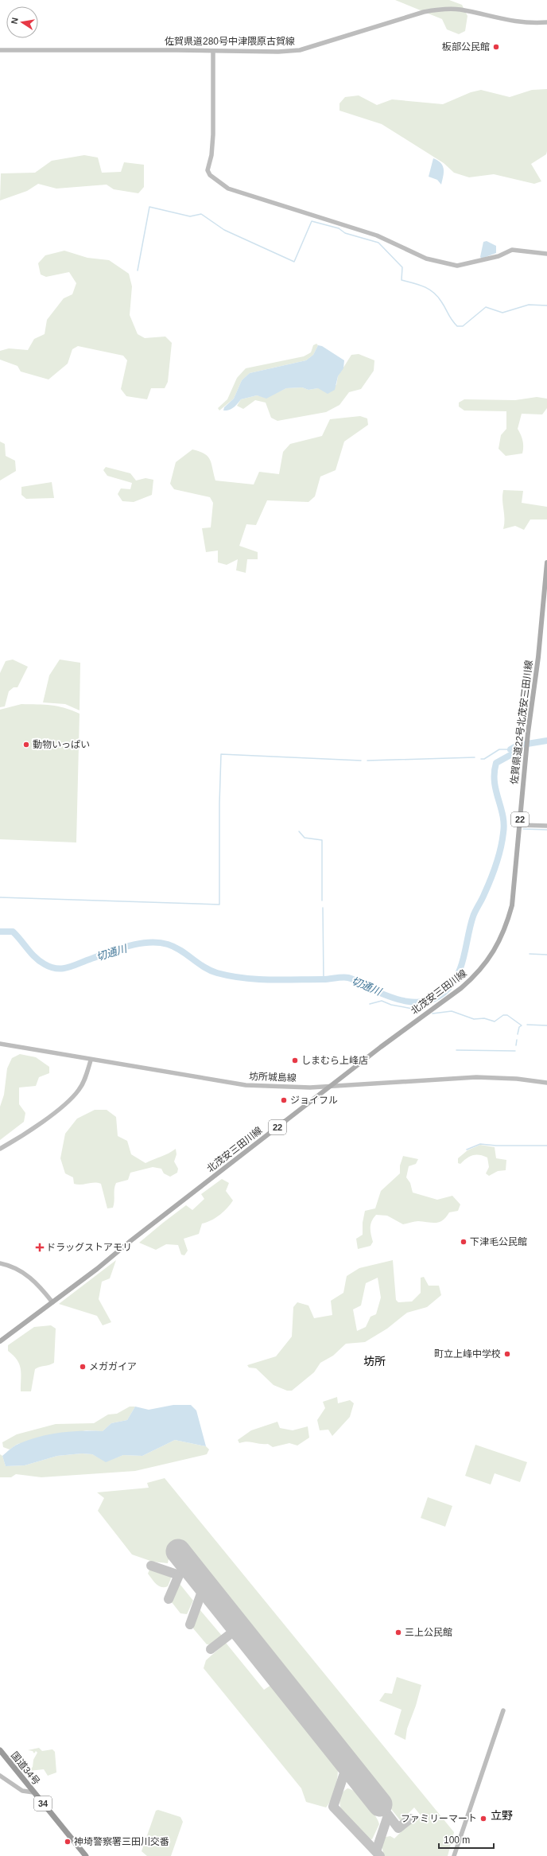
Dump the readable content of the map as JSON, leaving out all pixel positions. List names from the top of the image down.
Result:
{
  "streets": {
    "highway": ["国道34号", "34"],
    "main road": [
      "佐賀県道280号中津隈原古賀線",
      "佐賀県道22号北茂安三田川線",
      "22",
      "北茂安三田川線",
      "坊所城島線"
    ]
  },
  "crossings": [
    ["佐賀県道22号北茂安三田川線", "北茂安三田川線"],
    ["北茂安三田川線", "坊所城島線"]
  ],
  "districts": ["坊所", "立野"],
  "water": ["切通川"],
  "places": {
    "other": [
      "板部公民館",
      "動物いっぱい",
      "しまむら上峰店",
      "ジョイフル",
      "下津毛公民館",
      "町立上峰中学校",
      "メガガイア",
      "三上公民館",
      "ファミリーマート",
      "神埼警察署三田川交番"
    ],
    "health": ["ドラッグストアモリ"]
  },
  "scale_bar": "100 m",
  "north": "left"
}
